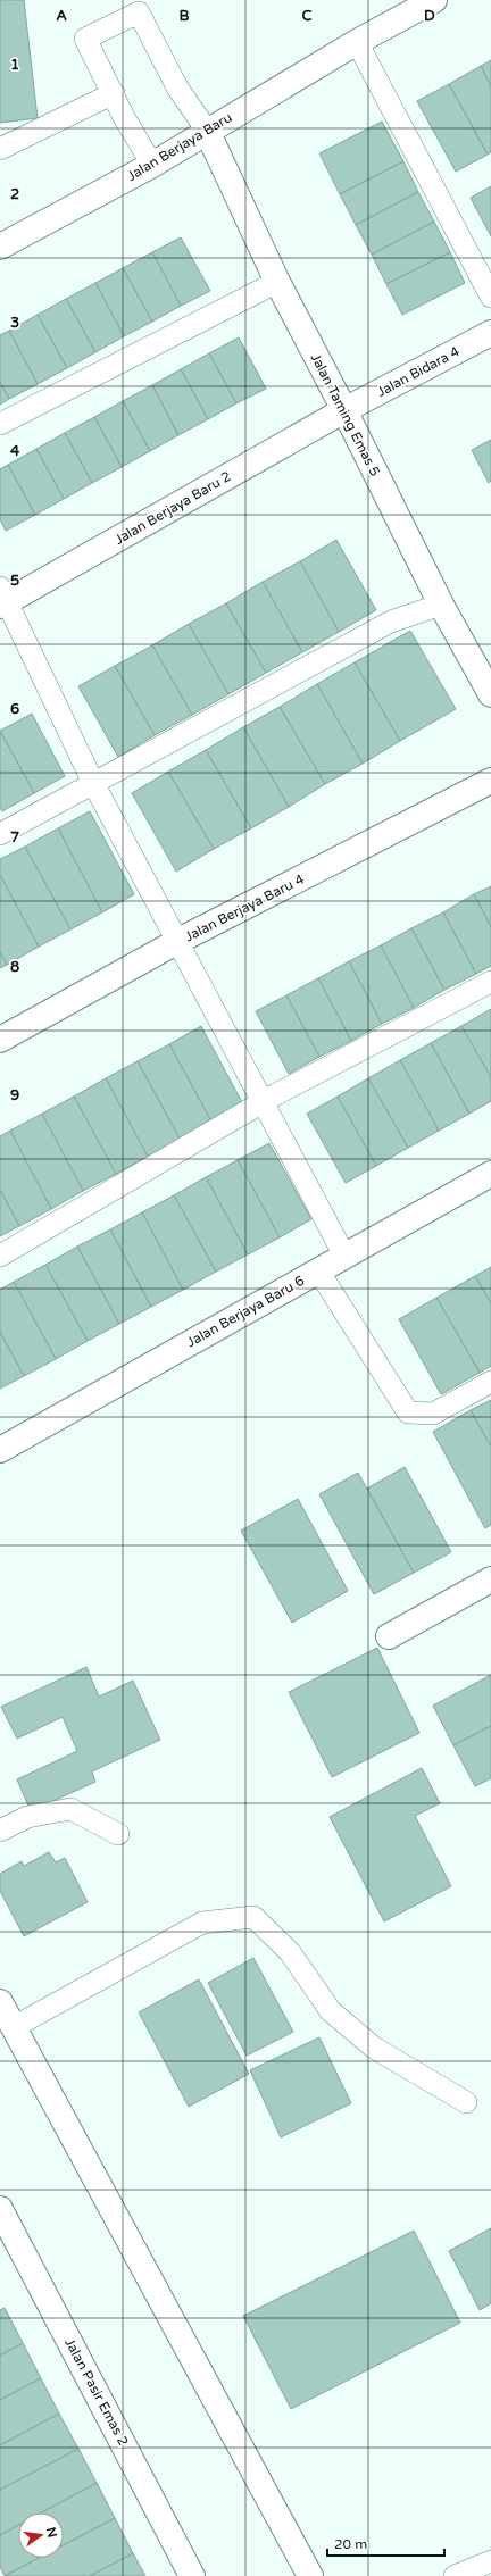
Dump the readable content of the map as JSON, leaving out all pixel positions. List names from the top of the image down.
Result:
{
  "streets": {
    "street": [
      "Jalan Berjaya Baru",
      "Jalan Bidara 4",
      "Jalan Taming Emas 5",
      "Jalan Berjaya Baru 2",
      "Jalan Berjaya Baru 4",
      "Jalan Berjaya Baru 6",
      "Jalan Pasir Emas 2"
    ]
  },
  "crossings": [
    ["Jalan Berjaya Baru", "Jalan Taming Emas 5"],
    ["Jalan Bidara 4", "Jalan Taming Emas 5"],
    ["Jalan Bidara 4", "Jalan Berjaya Baru 2"],
    ["Jalan Taming Emas 5", "Jalan Berjaya Baru 2"]
  ],
  "scale_bar": "20 m",
  "north": "right",
  "grid": {
    "columns": [
      "A",
      "B",
      "C",
      "D"
    ],
    "rows": [
      "1",
      "2",
      "3",
      "4",
      "5",
      "6",
      "7",
      "8",
      "9"
    ]
  }
}
